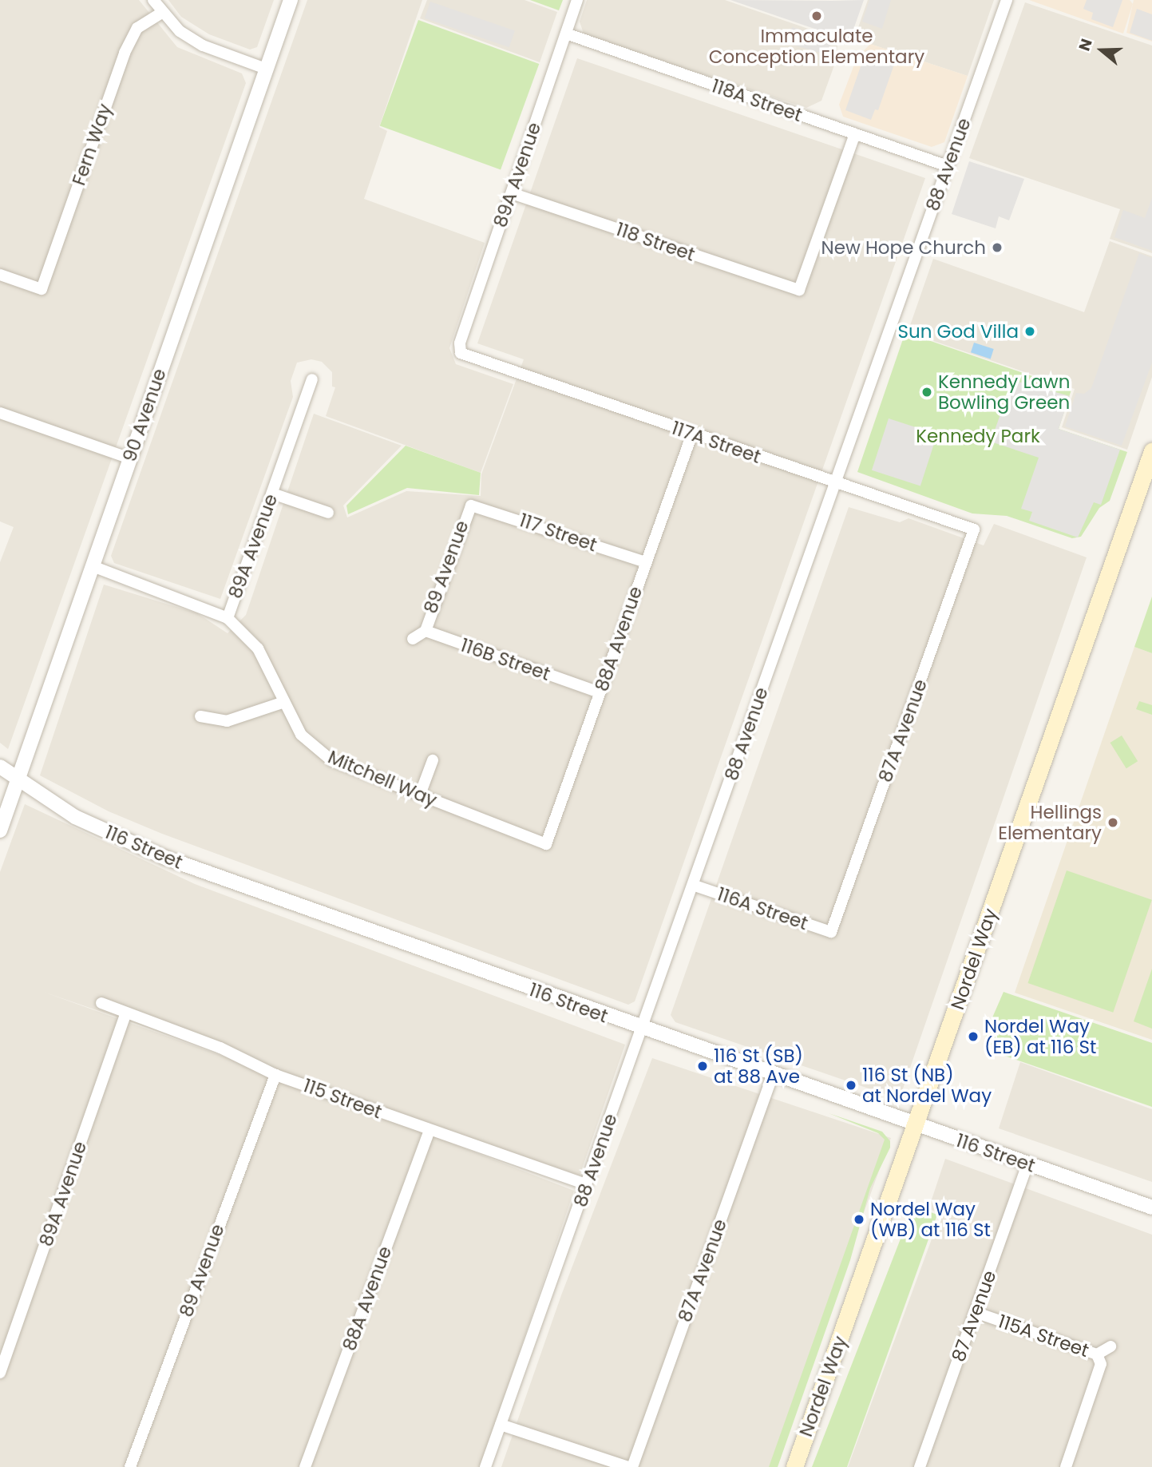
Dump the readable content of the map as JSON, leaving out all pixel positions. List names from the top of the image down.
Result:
{
  "streets": {
    "main road": ["Nordel Way"],
    "street": [
      "118A Street",
      "Fern Way",
      "88 Avenue",
      "89A Avenue",
      "118 Street",
      "90 Avenue",
      "117A Street",
      "117 Street",
      "89 Avenue",
      "88A Avenue",
      "116B Street",
      "87A Avenue",
      "Mitchell Way",
      "116 Street",
      "116A Street",
      "115 Street",
      "87 Avenue",
      "115A Street"
    ]
  },
  "crossings": [
    ["118A Street", "88 Avenue"],
    ["118A Street", "89A Avenue"],
    ["118A Street", "118 Street"],
    ["88 Avenue", "117A Street"],
    ["88 Avenue", "116 Street"],
    ["88 Avenue", "116A Street"],
    ["88 Avenue", "115 Street"],
    ["89A Avenue", "118 Street"],
    ["89A Avenue", "117A Street"],
    ["89A Avenue", "Mitchell Way"],
    ["89A Avenue", "115 Street"],
    ["90 Avenue", "Mitchell Way"],
    ["90 Avenue", "116 Street"],
    ["117A Street", "88A Avenue"],
    ["117A Street", "87A Avenue"],
    ["117 Street", "89 Avenue"],
    ["117 Street", "88A Avenue"],
    ["89 Avenue", "116B Street"],
    ["89 Avenue", "115 Street"],
    ["88A Avenue", "116B Street"],
    ["88A Avenue", "Mitchell Way"],
    ["88A Avenue", "115 Street"],
    ["87A Avenue", "116 Street"],
    ["87A Avenue", "116A Street"],
    ["116 Street", "Nordel Way"],
    ["116 Street", "87 Avenue"],
    ["87 Avenue", "115A Street"]
  ],
  "parks": ["Kennedy Park"],
  "places": [
    "Immaculate Conception Elementary",
    "New Hope Church",
    "Sun God Villa",
    "Kennedy Lawn Bowling Green",
    "Hellings Elementary",
    "Nordel Way (EB) at 116 St",
    "116 St (SB) at 88 Ave",
    "116 St (NB) at Nordel Way",
    "Nordel Way (WB) at 116 St"
  ],
  "north": "left"
}
